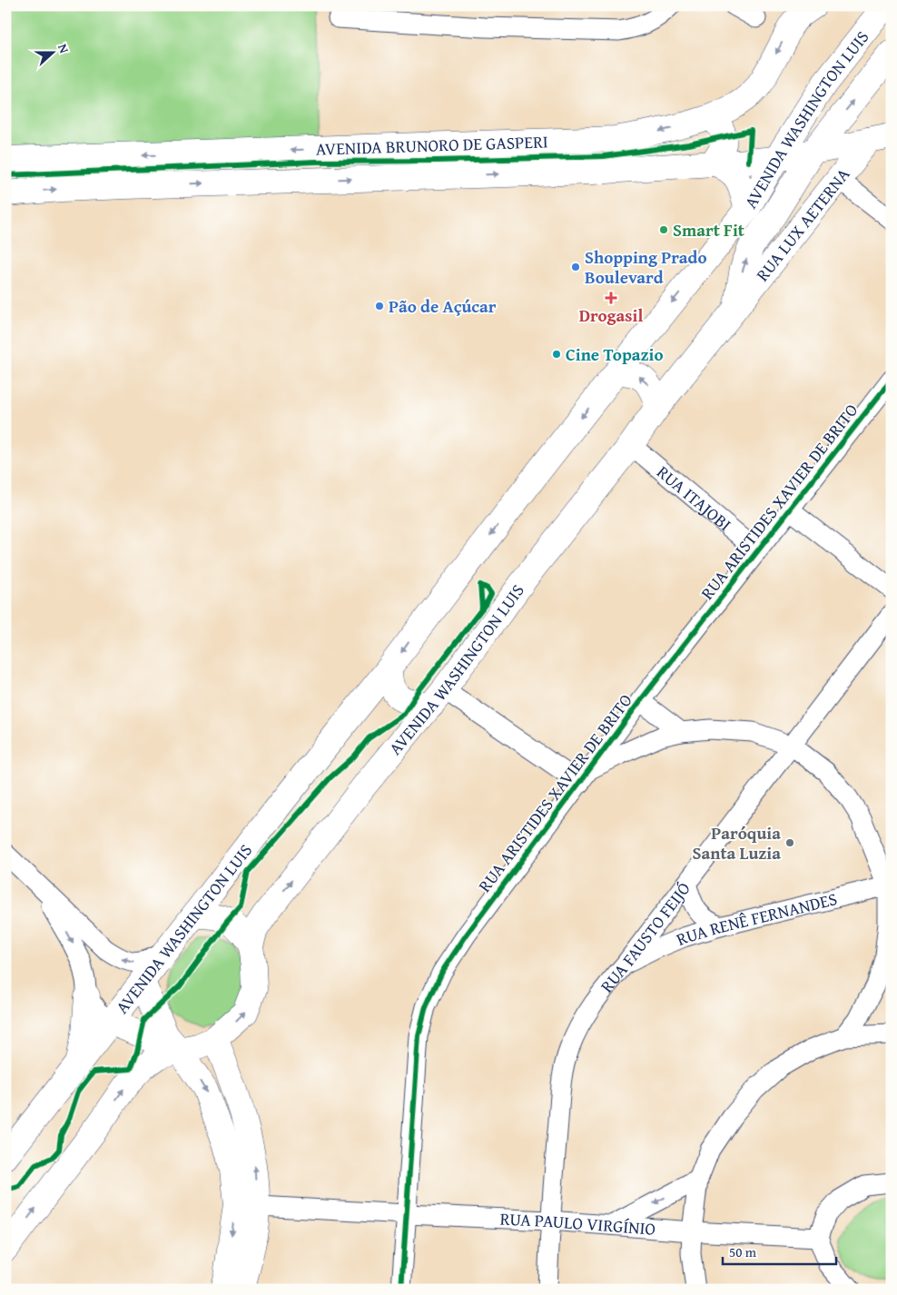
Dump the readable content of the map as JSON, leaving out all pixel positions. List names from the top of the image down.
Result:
{
  "streets": {
    "main road": ["AVENIDA WASHINGTON LUIS", "AVENIDA BRUNORO DE GASPERI", "RUA LUX AETERNA"],
    "street": [
      "RUA ITAJOBI",
      "RUA ARISTIDES XAVIER DE BRITO",
      "RUA RENÊ FERNANDES",
      "RUA FAUSTO FEIJÓ",
      "RUA PAULO VIRGÍNIO"
    ]
  },
  "crossings": [
    ["AVENIDA WASHINGTON LUIS", "AVENIDA BRUNORO DE GASPERI"],
    ["AVENIDA WASHINGTON LUIS", "RUA LUX AETERNA"],
    ["AVENIDA WASHINGTON LUIS", "RUA ITAJOBI"],
    ["AVENIDA BRUNORO DE GASPERI", "RUA LUX AETERNA"],
    ["RUA ITAJOBI", "RUA ARISTIDES XAVIER DE BRITO"],
    ["RUA ARISTIDES XAVIER DE BRITO", "RUA PAULO VIRGÍNIO"],
    ["RUA RENÊ FERNANDES", "RUA FAUSTO FEIJÓ"],
    ["RUA FAUSTO FEIJÓ", "RUA PAULO VIRGÍNIO"]
  ],
  "places": {
    "other": [
      "Smart Fit",
      "Shopping Prado Boulevard",
      "Pão de Açúcar",
      "Cine Topazio",
      "Paróquia Santa Luzia"
    ],
    "health": ["Drogasil"]
  },
  "scale_bar": "50 m",
  "north": "right"
}
